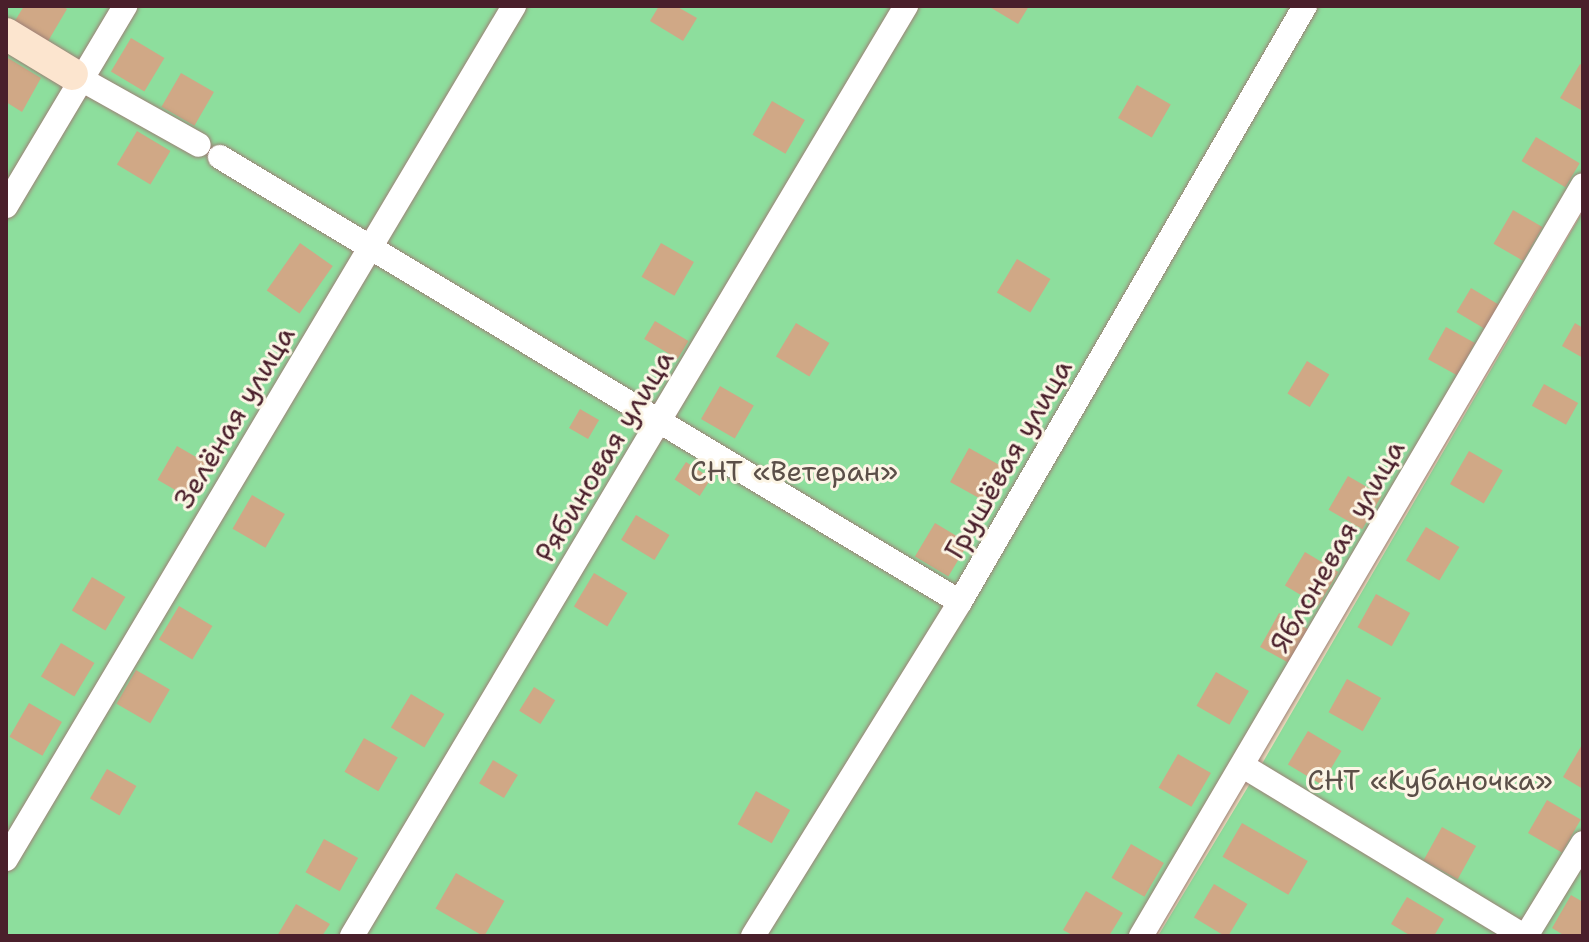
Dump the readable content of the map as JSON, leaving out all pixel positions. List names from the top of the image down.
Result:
{
  "streets": {
    "street": [
      "Зелёная улица",
      "Рябиновая улица",
      "Грушёвая улица",
      "Яблоневая улица"
    ]
  },
  "parks": ["СНТ «Ветеран»", "СНТ «Кубаночка»"]
}
